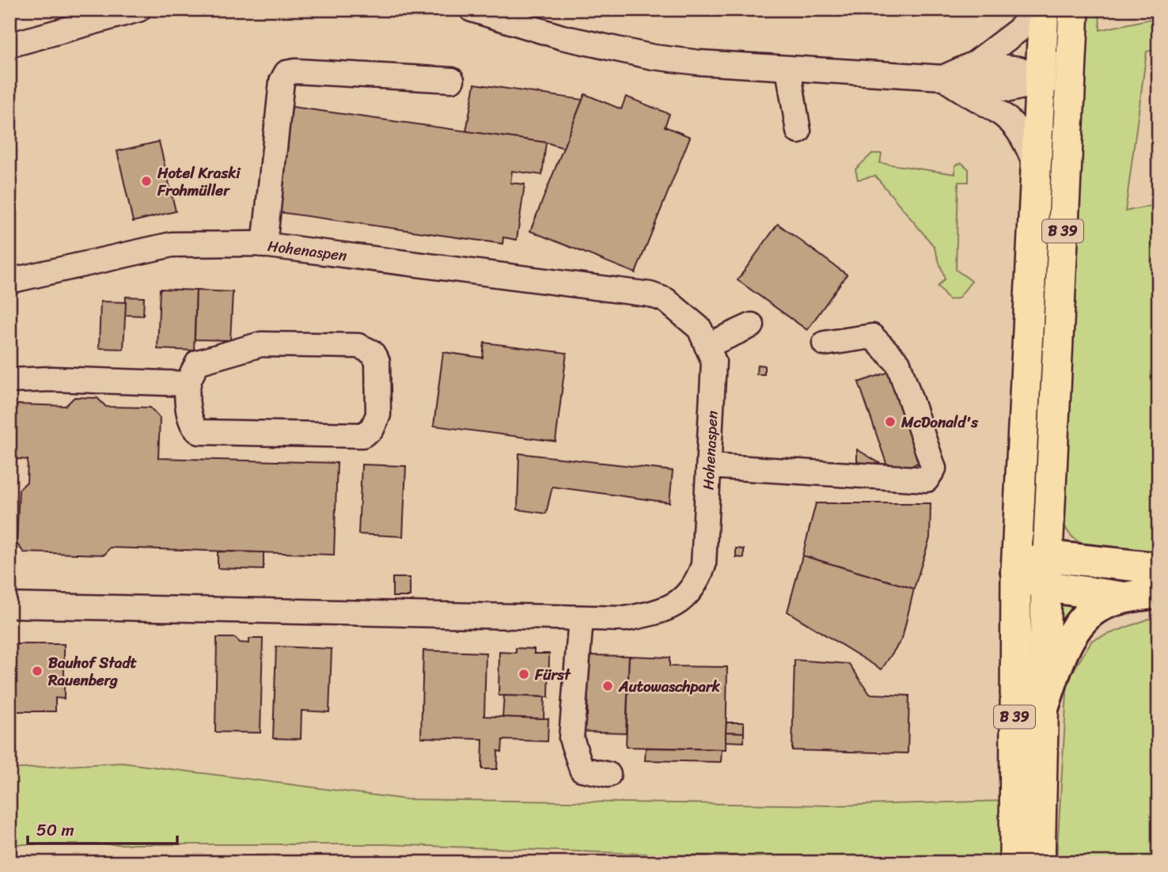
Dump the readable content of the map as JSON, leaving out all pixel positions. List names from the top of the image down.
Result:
{
  "streets": {
    "main road": ["B 39"],
    "street": ["Hohenaspen"]
  },
  "places": [
    "Hotel Kraski Frohmüller",
    "McDonald's",
    "Bauhof Stadt Rauenberg",
    "Fürst",
    "Autowaschpark"
  ],
  "scale_bar": "50 m"
}
